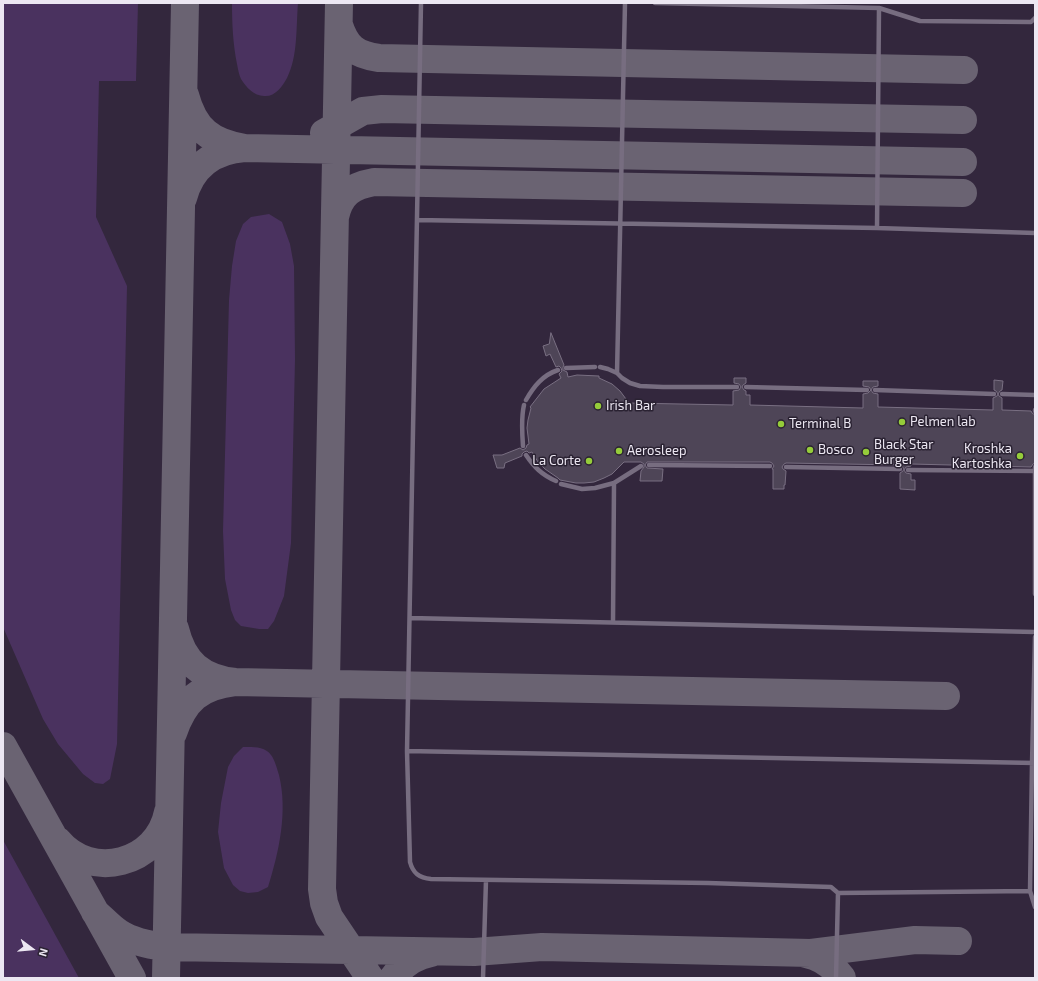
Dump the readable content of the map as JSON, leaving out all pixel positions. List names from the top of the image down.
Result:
{
  "places": [
    "Irish Bar",
    "Pelmen lab",
    "Terminal B",
    "Bosco",
    "Aerosleep",
    "Black Star Burger",
    "Kroshka Kartoshka",
    "La Corte"
  ],
  "north": "right"
}
